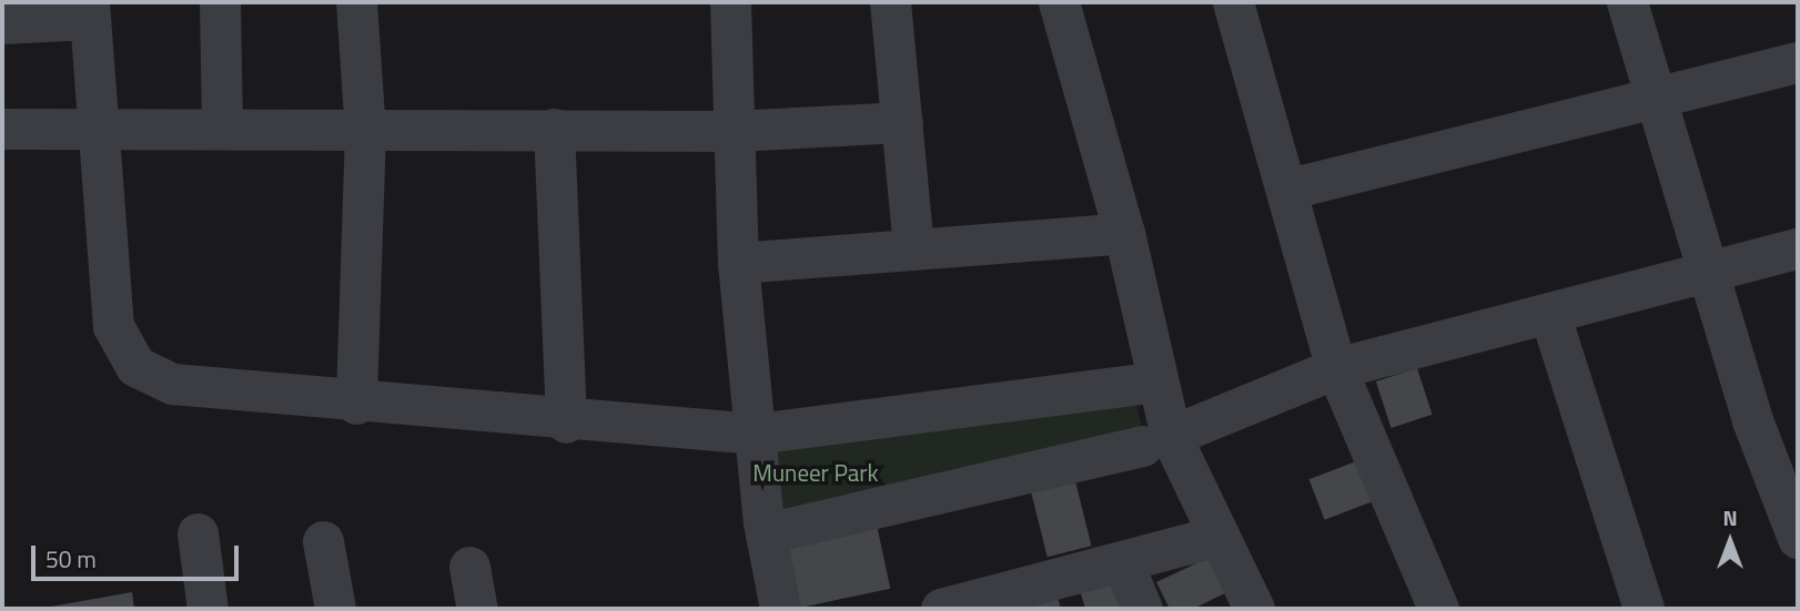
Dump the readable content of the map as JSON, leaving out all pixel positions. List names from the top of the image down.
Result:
{
  "parks": ["Muneer Park"],
  "scale_bar": "50 m",
  "north": "top"
}
